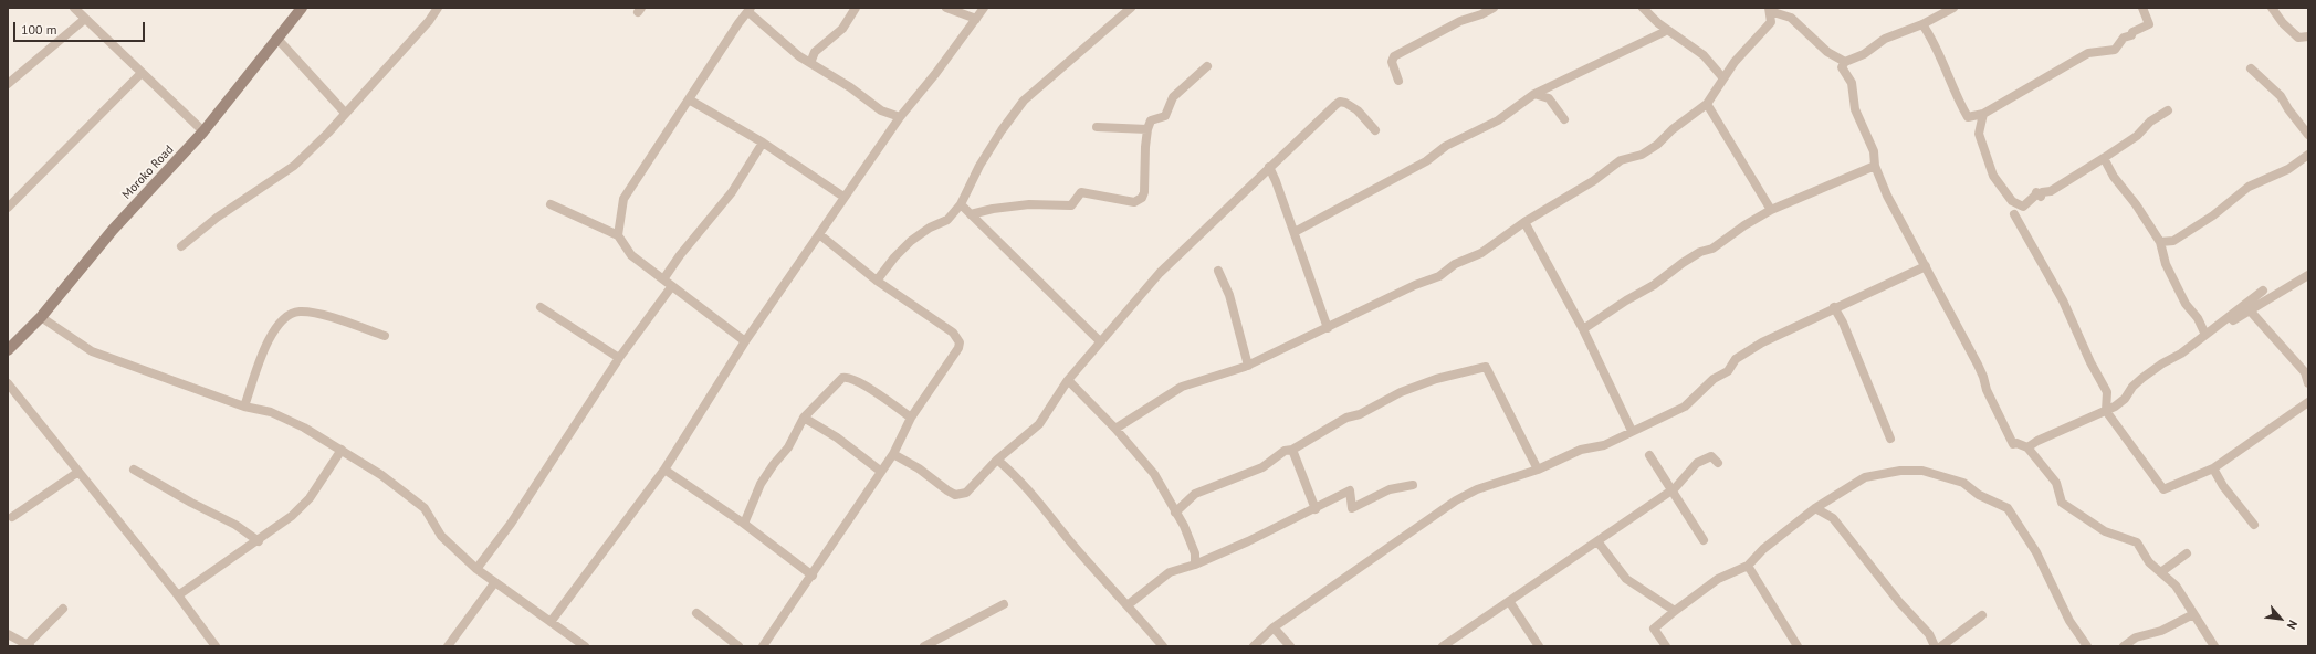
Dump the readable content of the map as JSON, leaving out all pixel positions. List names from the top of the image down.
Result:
{
  "streets": {
    "street": ["Moroko Road"]
  },
  "scale_bar": "100 m",
  "north": "bottom right"
}
